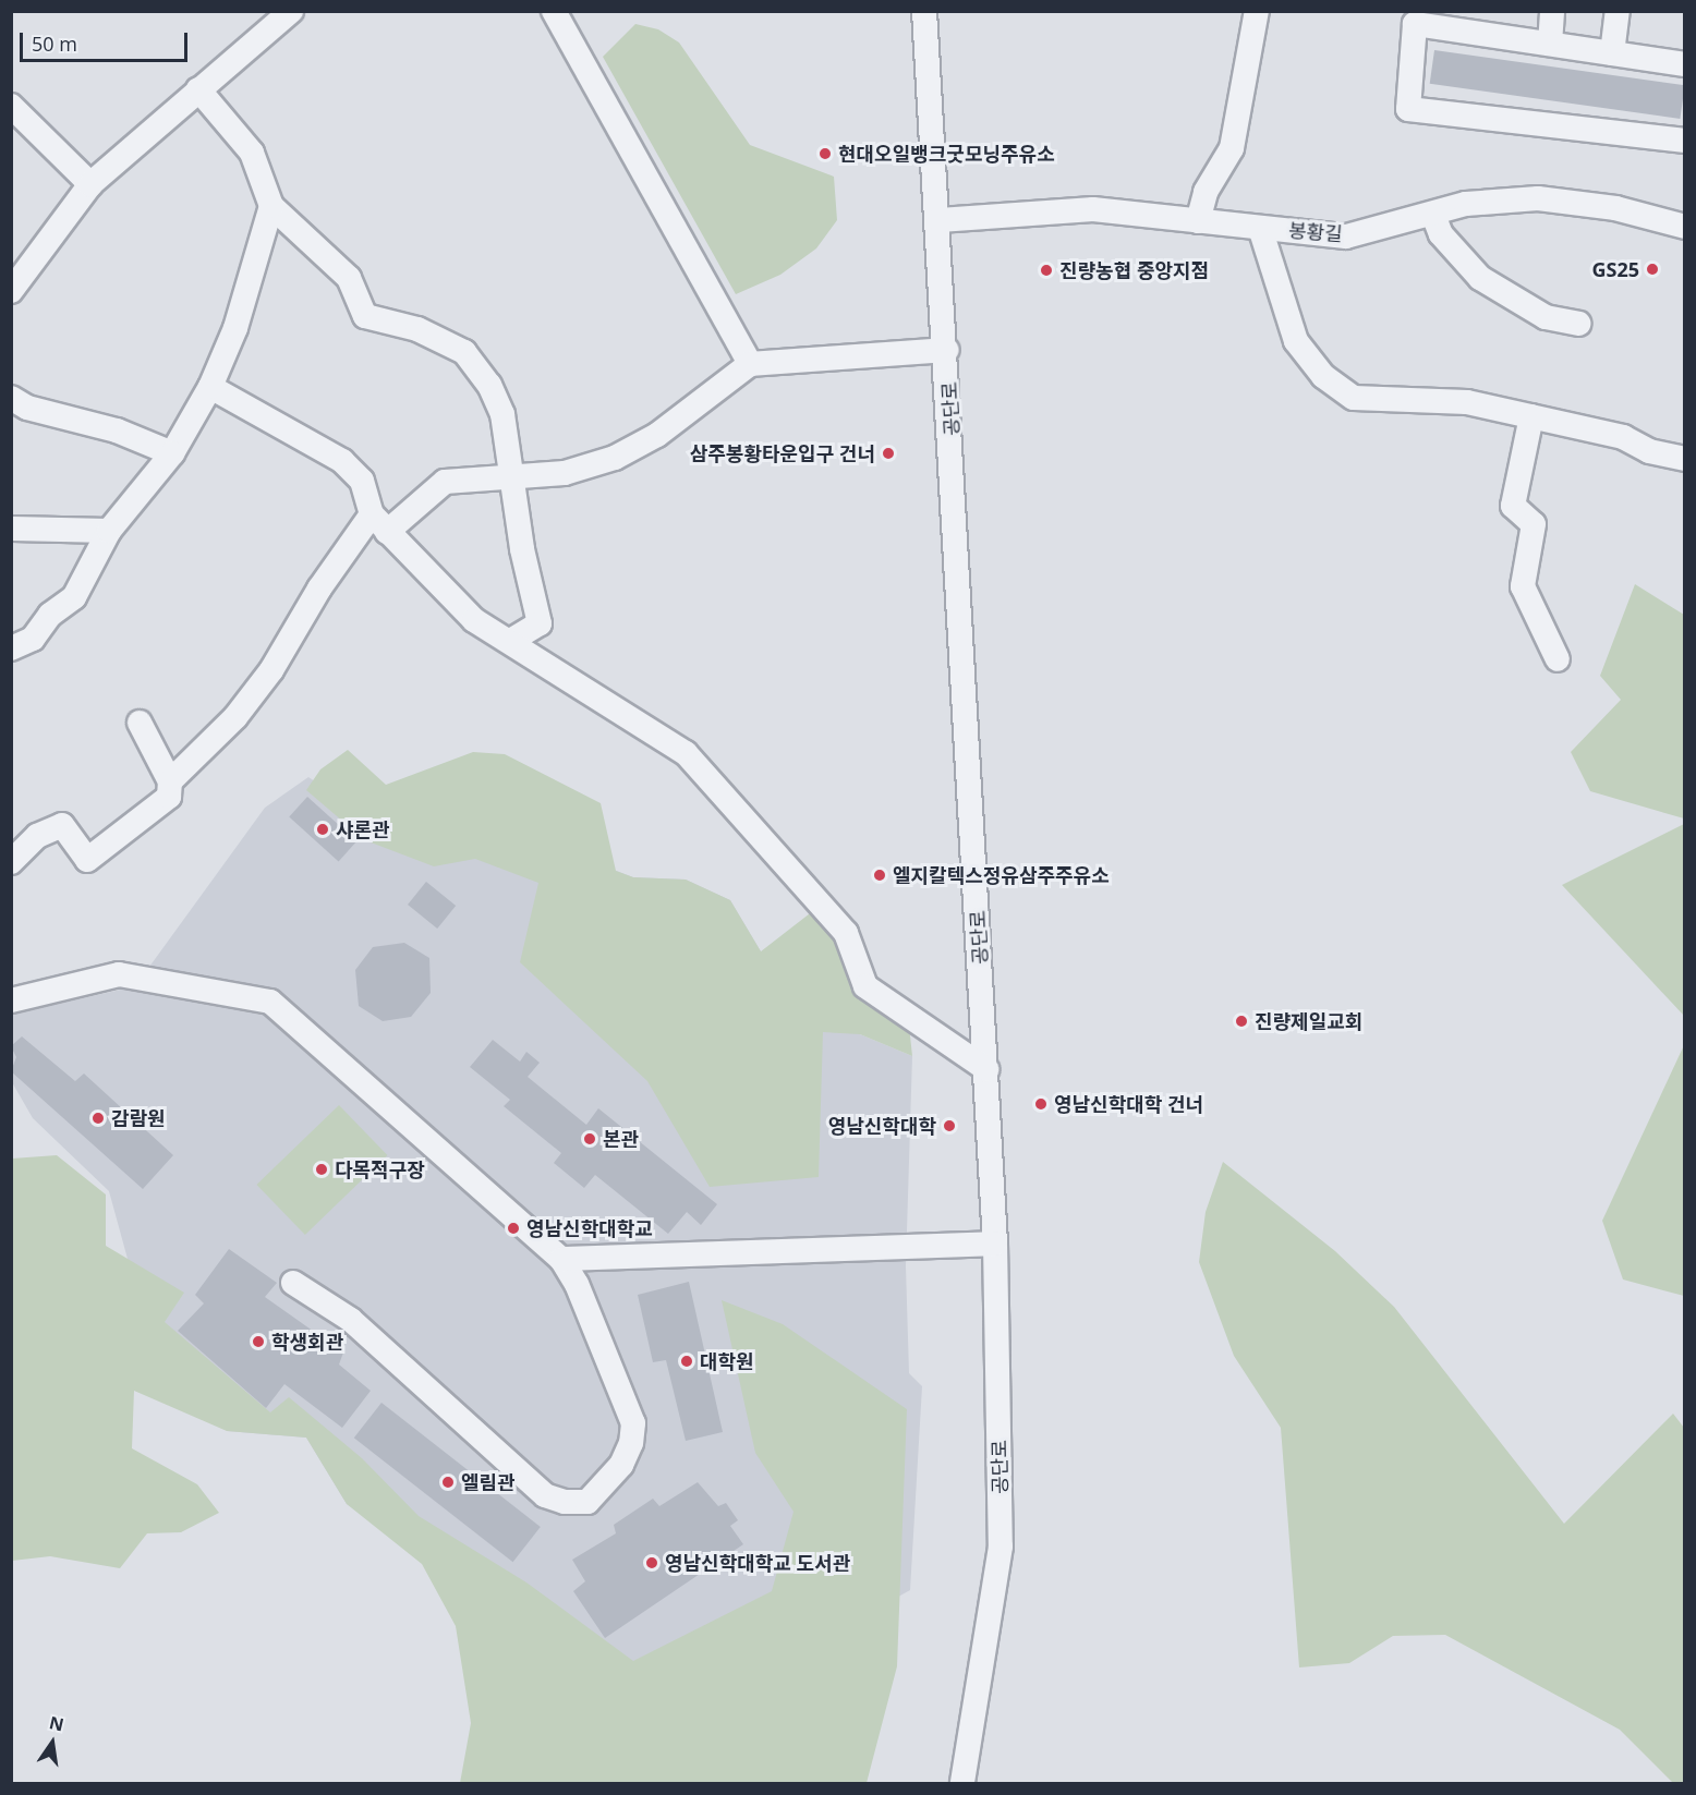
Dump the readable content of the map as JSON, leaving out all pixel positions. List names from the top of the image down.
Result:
{
  "streets": {
    "street": ["봉황길", "공단로"]
  },
  "crossings": [
    ["봉황길", "공단로"]
  ],
  "places": [
    "현대오일뱅크굿모닝주유소",
    "GS25",
    "진량농협 중앙지점",
    "삼주봉황타운입구 건너",
    "샤론관",
    "엘지칼텍스정유삼주주유소",
    "진량제일교회",
    "영남신학대학 건너",
    "감람원",
    "영남신학대학",
    "본관",
    "다목적구장",
    "영남신학대학교",
    "학생회관",
    "대학원",
    "엘림관",
    "영남신학대학교 도서관"
  ],
  "scale_bar": "50 m",
  "north": "top"
}
